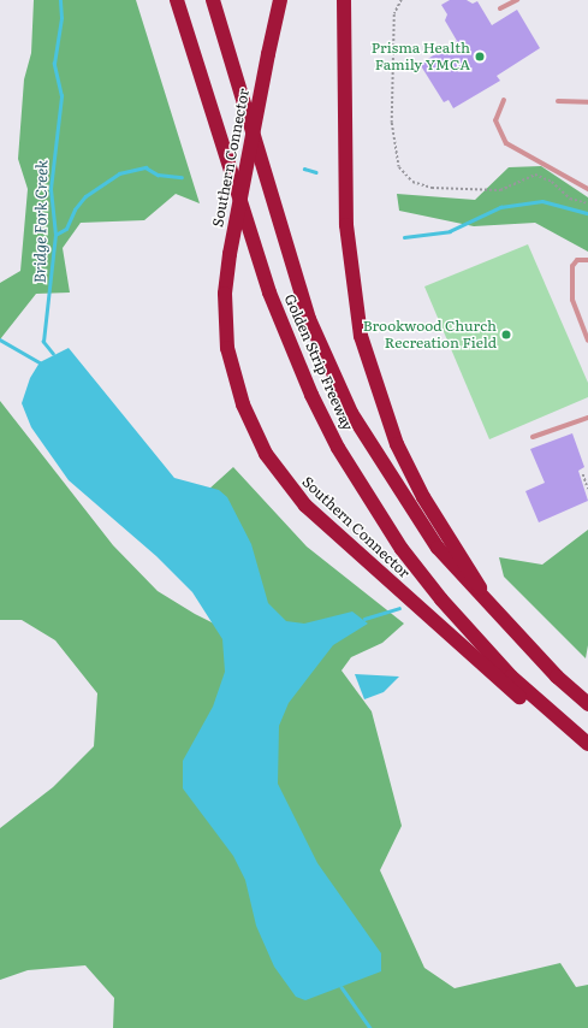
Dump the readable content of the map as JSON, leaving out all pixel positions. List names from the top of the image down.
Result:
{
  "streets": {
    "highway": ["Southern Connector", "Golden Strip Freeway"]
  },
  "water": ["Bridge Fork Creek"],
  "places": ["Prisma Health Family YMCA", "Brookwood Church Recreation Field"]
}
